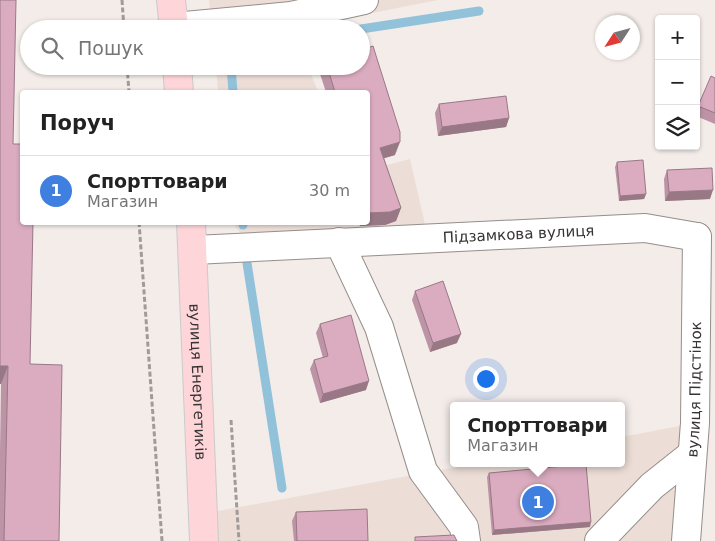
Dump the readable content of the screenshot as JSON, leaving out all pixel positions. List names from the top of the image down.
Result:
{
  "streets": {
    "main road": ["вулиця Енергетиків"],
    "street": ["Підзамкова вулиця", "вулиця Підстінок"]
  },
  "crossings": [
    ["Підзамкова вулиця", "вулиця Енергетиків"],
    ["Підзамкова вулиця", "вулиця Підстінок"]
  ],
  "north": "bottom left",
  "page": {
    "map_buttons": ["+", "−"],
    "search": "Пошук",
    "heading": "Поруч",
    "list": [
      {
        "mark": "1",
        "name": "Спорттовари",
        "note": "Магазин",
        "value": "30 m"
      }
    ],
    "popup": ["Спорттовари", "Магазин"],
    "pins": "1"
  }
}
